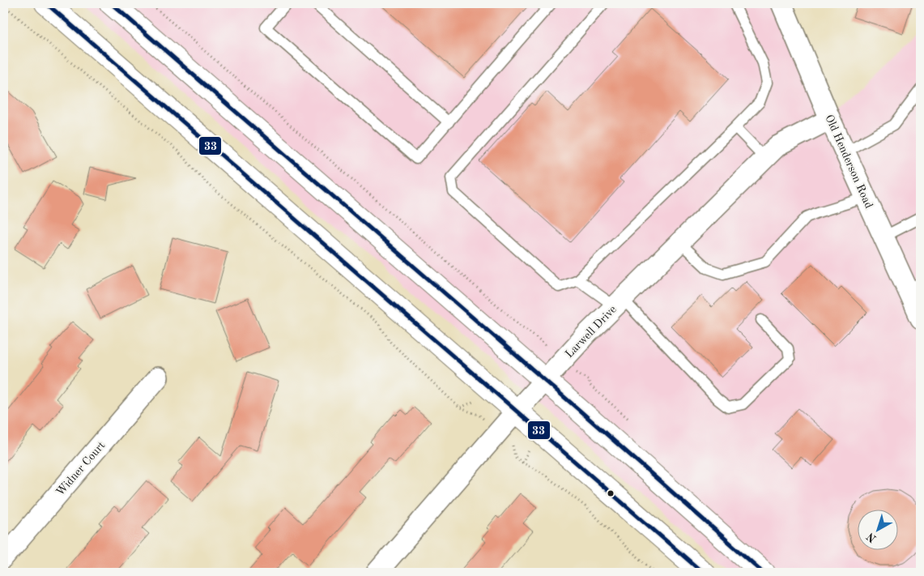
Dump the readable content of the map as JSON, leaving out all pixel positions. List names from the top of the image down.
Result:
{
  "streets": {
    "street": ["Old Henderson Road", "Larwell Drive", "Widner Court"]
  },
  "crossings": [
    ["Old Henderson Road", "Larwell Drive"]
  ],
  "lines": ["transit line 33"],
  "north": "bottom left"
}
